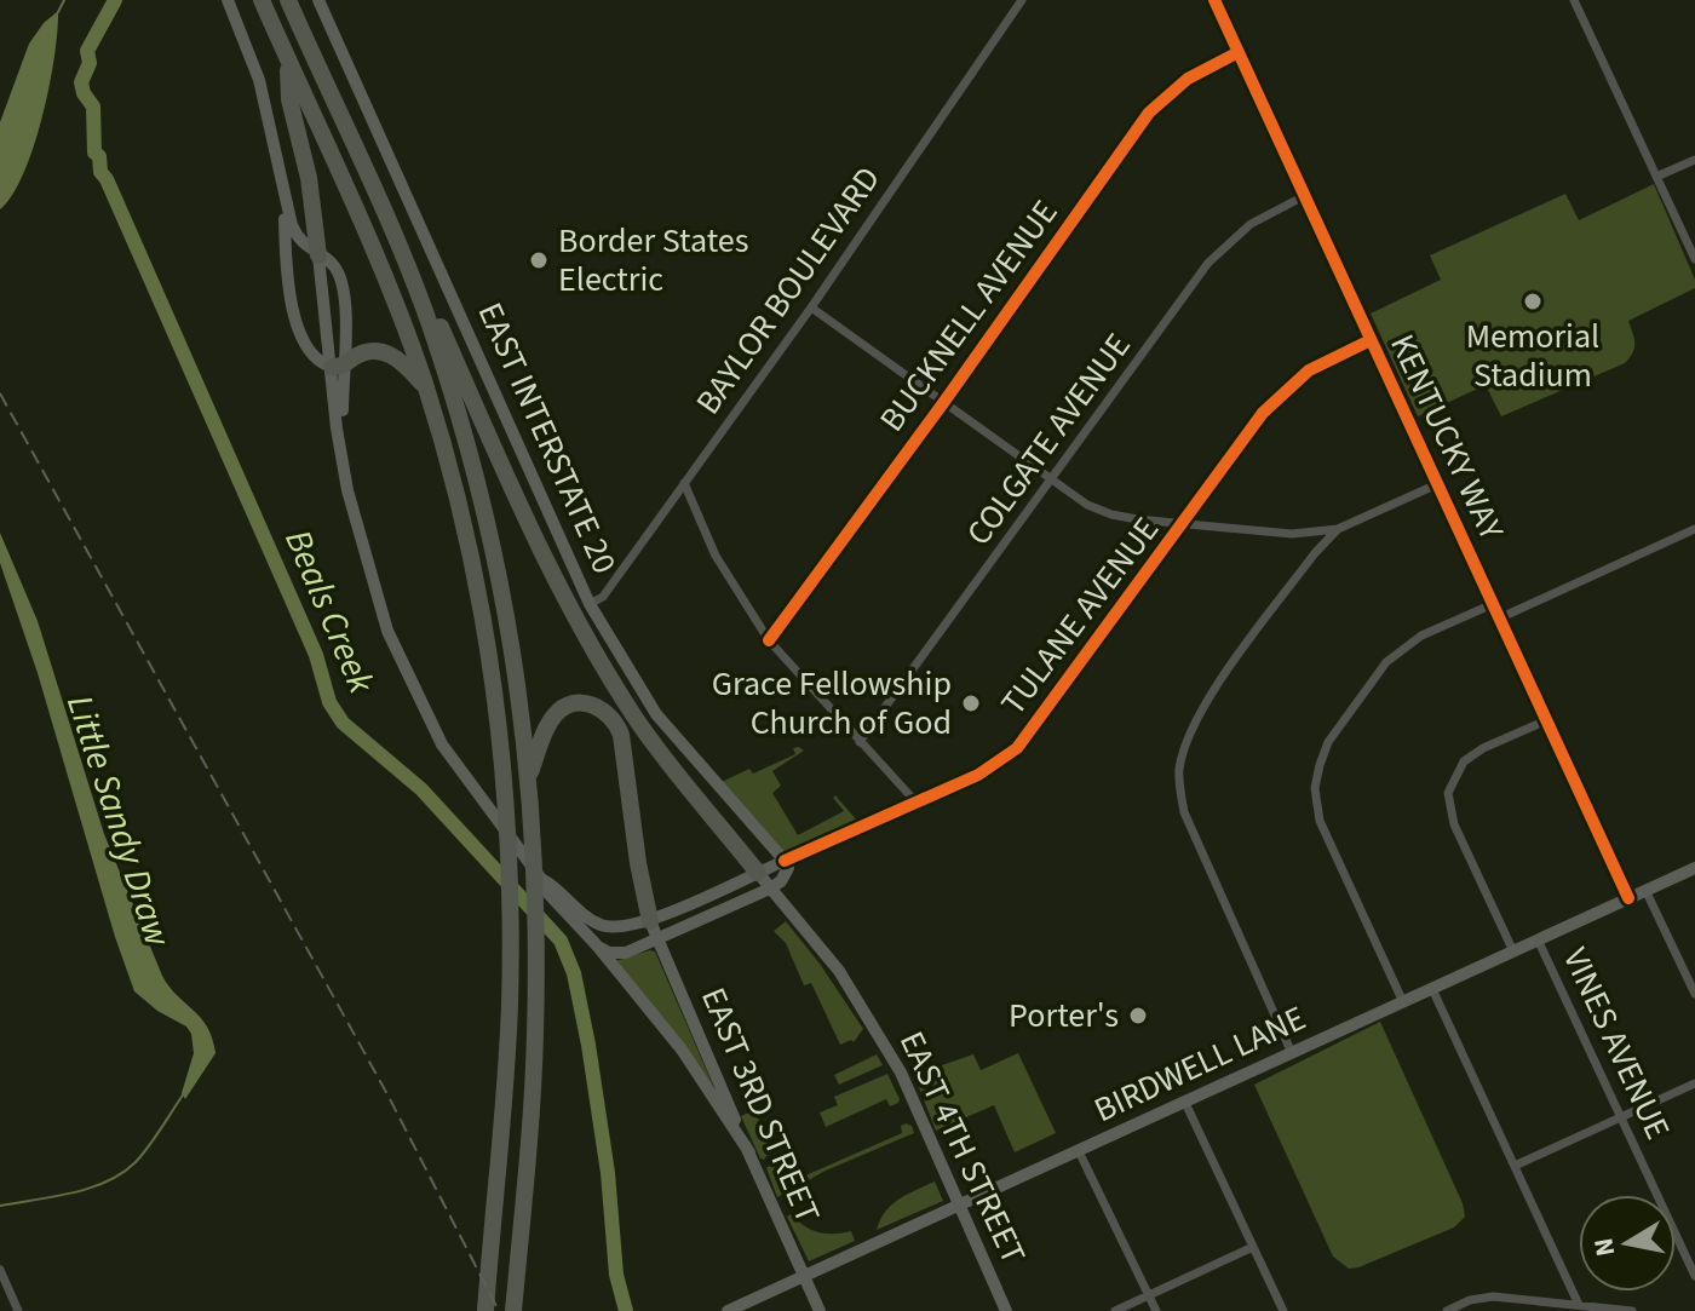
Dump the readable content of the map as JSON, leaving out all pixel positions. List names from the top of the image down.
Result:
{
  "streets": {
    "main road": [
      "EAST INTERSTATE 20",
      "TULANE AVENUE",
      "BIRDWELL LANE",
      "EAST 3RD STREET",
      "EAST 4TH STREET"
    ],
    "street": [
      "BAYLOR BOULEVARD",
      "BUCKNELL AVENUE",
      "KENTUCKY WAY",
      "COLGATE AVENUE",
      "VINES AVENUE"
    ]
  },
  "crossings": [
    ["BAYLOR BOULEVARD", "EAST INTERSTATE 20"],
    ["BUCKNELL AVENUE", "KENTUCKY WAY"],
    ["KENTUCKY WAY", "COLGATE AVENUE"],
    ["KENTUCKY WAY", "TULANE AVENUE"],
    ["KENTUCKY WAY", "BIRDWELL LANE"],
    ["EAST INTERSTATE 20", "TULANE AVENUE"],
    ["TULANE AVENUE", "EAST 3RD STREET"],
    ["TULANE AVENUE", "EAST 4TH STREET"],
    ["VINES AVENUE", "BIRDWELL LANE"],
    ["BIRDWELL LANE", "EAST 3RD STREET"],
    ["BIRDWELL LANE", "EAST 4TH STREET"]
  ],
  "water": ["Beals Creek", "Little Sandy Draw"],
  "places": [
    "Border States Electric",
    "Memorial Stadium",
    "Grace Fellowship Church of God",
    "Porter's"
  ],
  "north": "left"
}
